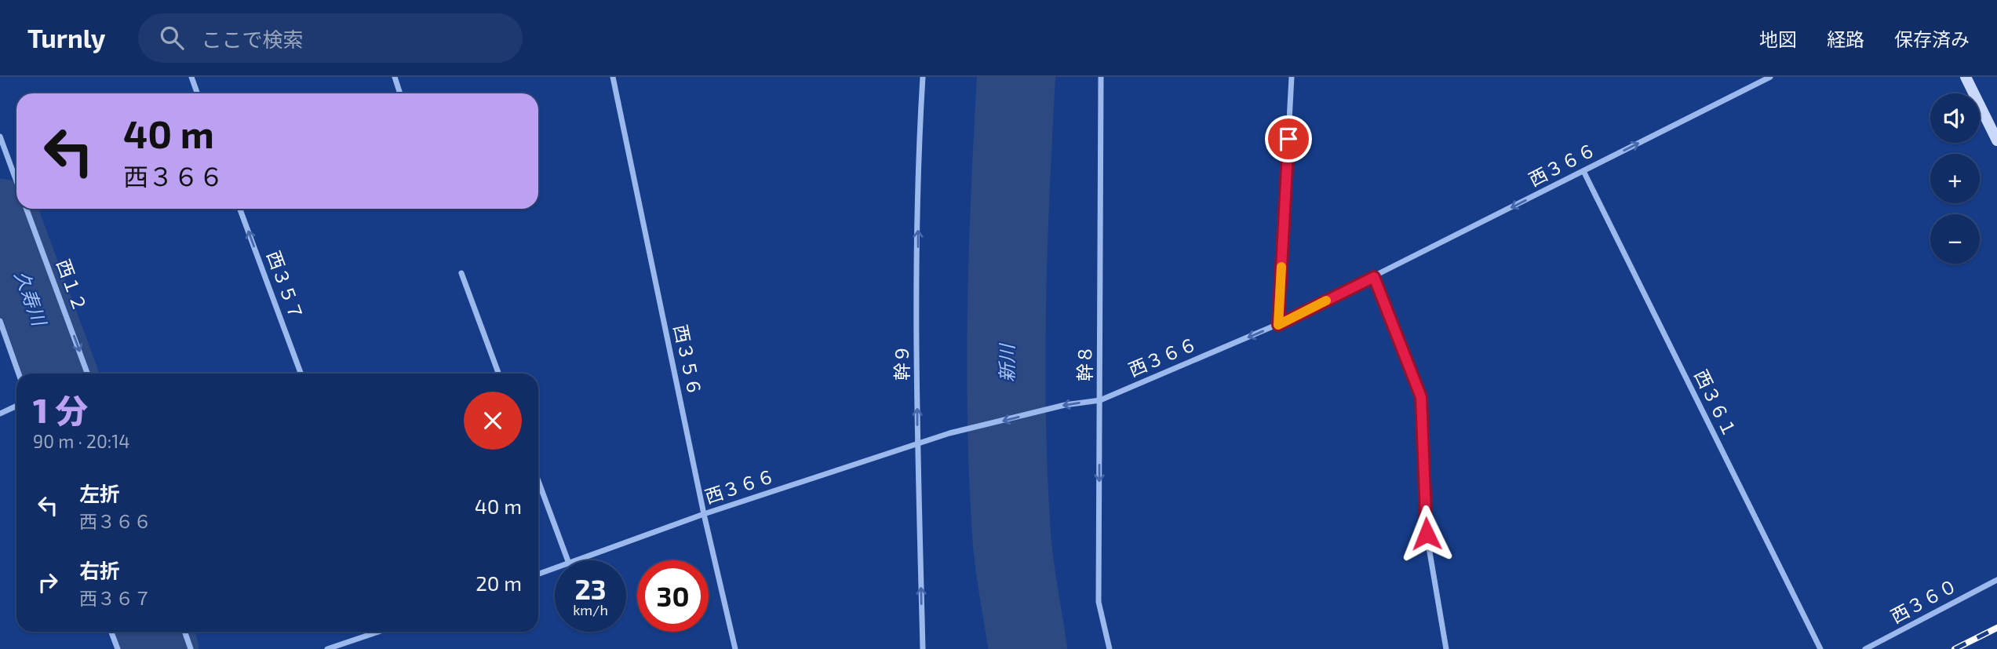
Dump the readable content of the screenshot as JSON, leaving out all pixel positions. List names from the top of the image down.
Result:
{
  "streets": {
    "street": [
      "西３６６",
      "西１２",
      "西３５７",
      "西３５６",
      "幹９",
      "幹８",
      "西３６１",
      "西３６０"
    ]
  },
  "crossings": [
    ["西３６６", "西３５６"],
    ["西３６６", "幹９"],
    ["西３６６", "幹８"],
    ["西３６６", "西３６１"]
  ],
  "one_way": [
    "西１２",
    "西３５７",
    "幹９",
    "幹８"
  ],
  "water": ["久寿川", "新川"],
  "page": {
    "header": "Turnly",
    "search": "ここで検索",
    "nav": ["地図", "経路", "保存済み"],
    "map_buttons": ["+", "−"],
    "turn": ["40 m", "西３６６"],
    "heading": ["1 分", "90 m · 20:14"],
    "list": [
      {
        "name": "左折",
        "note": "西３６６",
        "value": "40 m"
      },
      {
        "name": "右折",
        "note": "西３６７",
        "value": "20 m"
      }
    ],
    "speed": "23 km/h",
    "limit": "30"
  }
}
